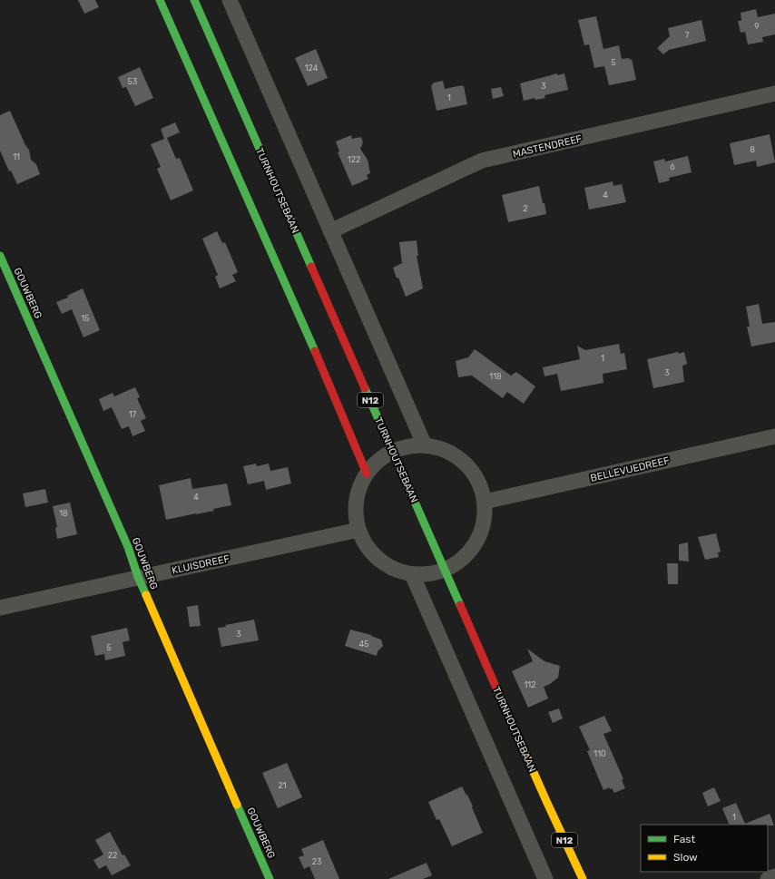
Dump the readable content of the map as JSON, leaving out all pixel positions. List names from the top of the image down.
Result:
{
  "streets": {
    "street": [
      "MASTENDREEF",
      "TURNHOUTSEBAAN",
      "GOUWBERG",
      "N12",
      "BELLEVUEDREEF",
      "KLUISDREEF"
    ]
  },
  "crossings": [
    ["GOUWBERG", "KLUISDREEF"]
  ],
  "house_numbers": [
    "9",
    "7",
    "5",
    "124",
    "53",
    "3",
    "1",
    "8",
    "11",
    "122",
    "6",
    "4",
    "2",
    "15",
    "1",
    "3",
    "118",
    "17",
    "4",
    "18",
    "3",
    "45",
    "5",
    "112",
    "110",
    "21",
    "1",
    "22",
    "23"
  ],
  "legend": ["Fast", "Slow"]
}
